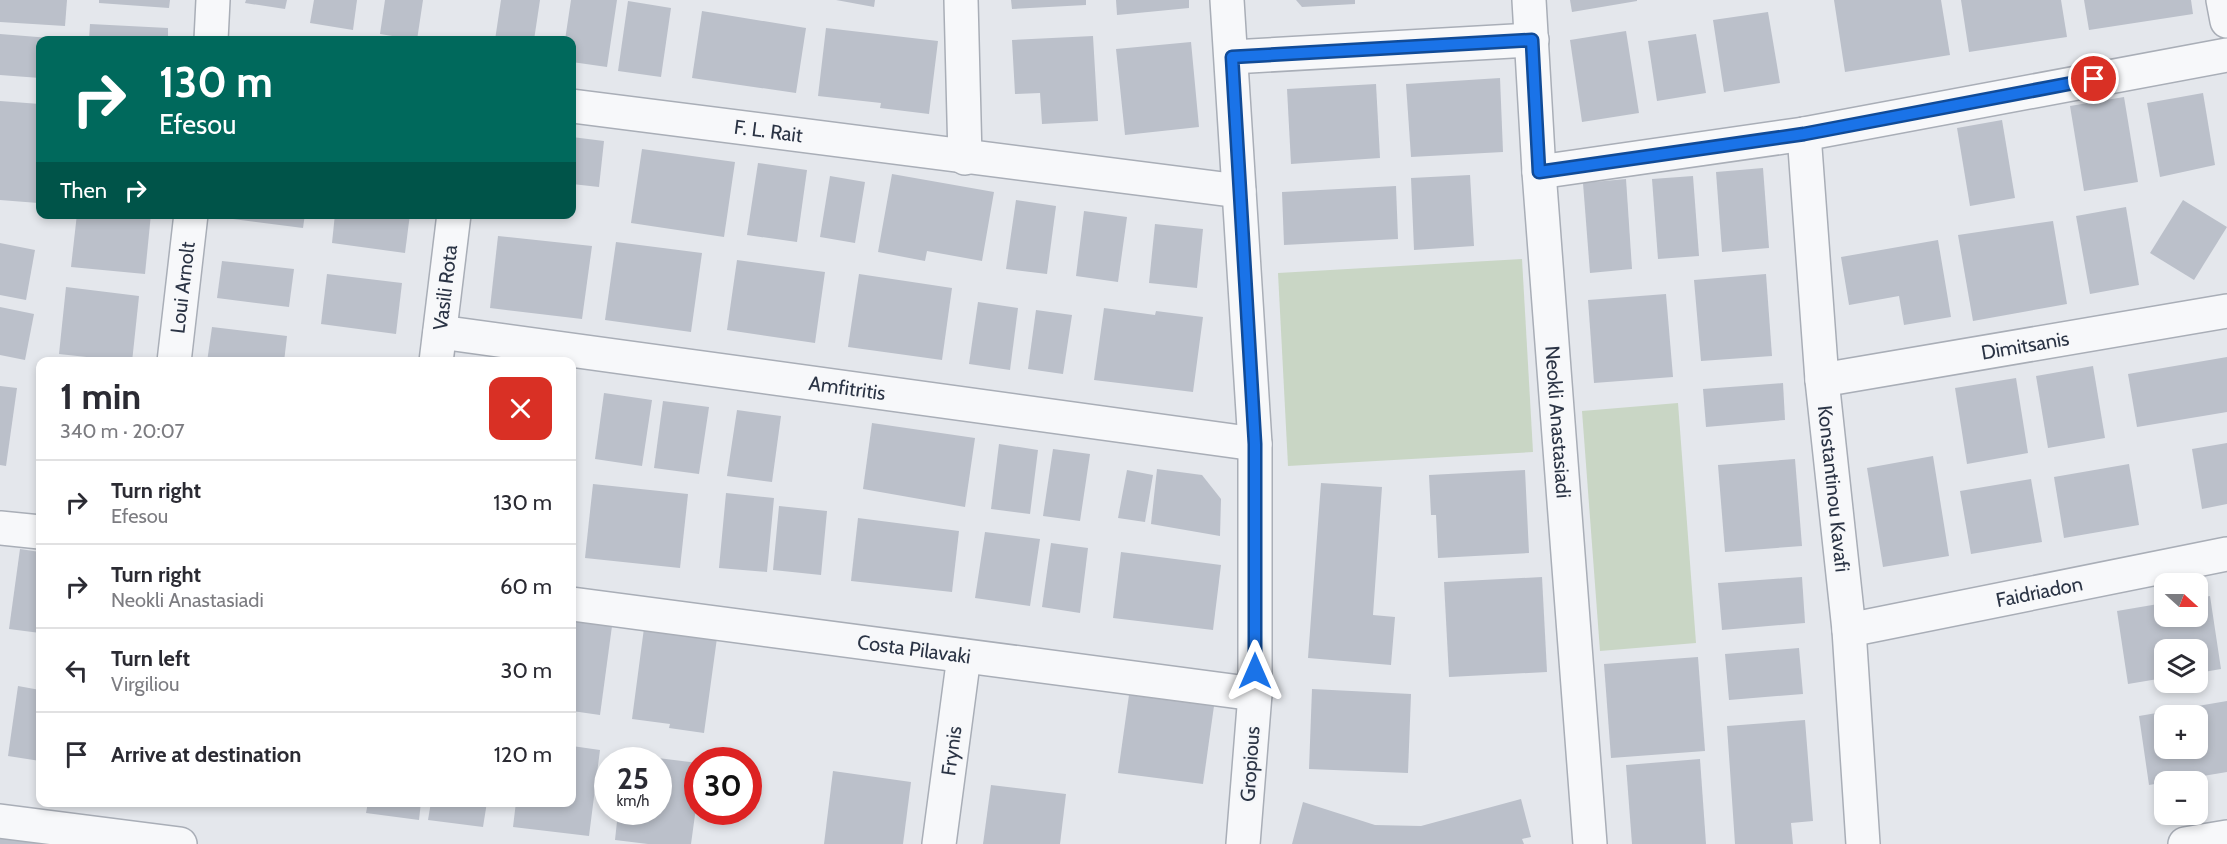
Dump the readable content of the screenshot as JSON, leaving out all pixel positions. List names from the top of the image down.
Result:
{
  "streets": {
    "street": [
      "F. L. Rait",
      "Loui Arnolt",
      "Vasili Rota",
      "Dimitsanis",
      "Amfitritis",
      "Neokli Anastasiadi",
      "Konstantinou Kavafi",
      "Faidriadon",
      "Costa Pilavaki",
      "Frynis",
      "Gropious"
    ]
  },
  "crossings": [
    ["F. L. Rait", "Gropious"],
    ["Vasili Rota", "Amfitritis"],
    ["Dimitsanis", "Konstantinou Kavafi"],
    ["Amfitritis", "Gropious"],
    ["Konstantinou Kavafi", "Faidriadon"],
    ["Costa Pilavaki", "Frynis"],
    ["Costa Pilavaki", "Gropious"]
  ],
  "north": "right",
  "page": {
    "turn": ["130 m", "Efesou"],
    "then": "Then",
    "heading": ["1 min", "340 m · 20:07"],
    "list": [
      {
        "name": "Turn right",
        "note": "Efesou",
        "value": "130 m"
      },
      {
        "name": "Turn right",
        "note": "Neokli Anastasiadi",
        "value": "60 m"
      },
      {
        "name": "Turn left",
        "note": "Virgiliou",
        "value": "30 m"
      },
      {
        "name": "Arrive at destination",
        "value": "120 m"
      }
    ],
    "map_buttons": ["+", "−"],
    "speed": "25 km/h",
    "limit": "30"
  }
}
